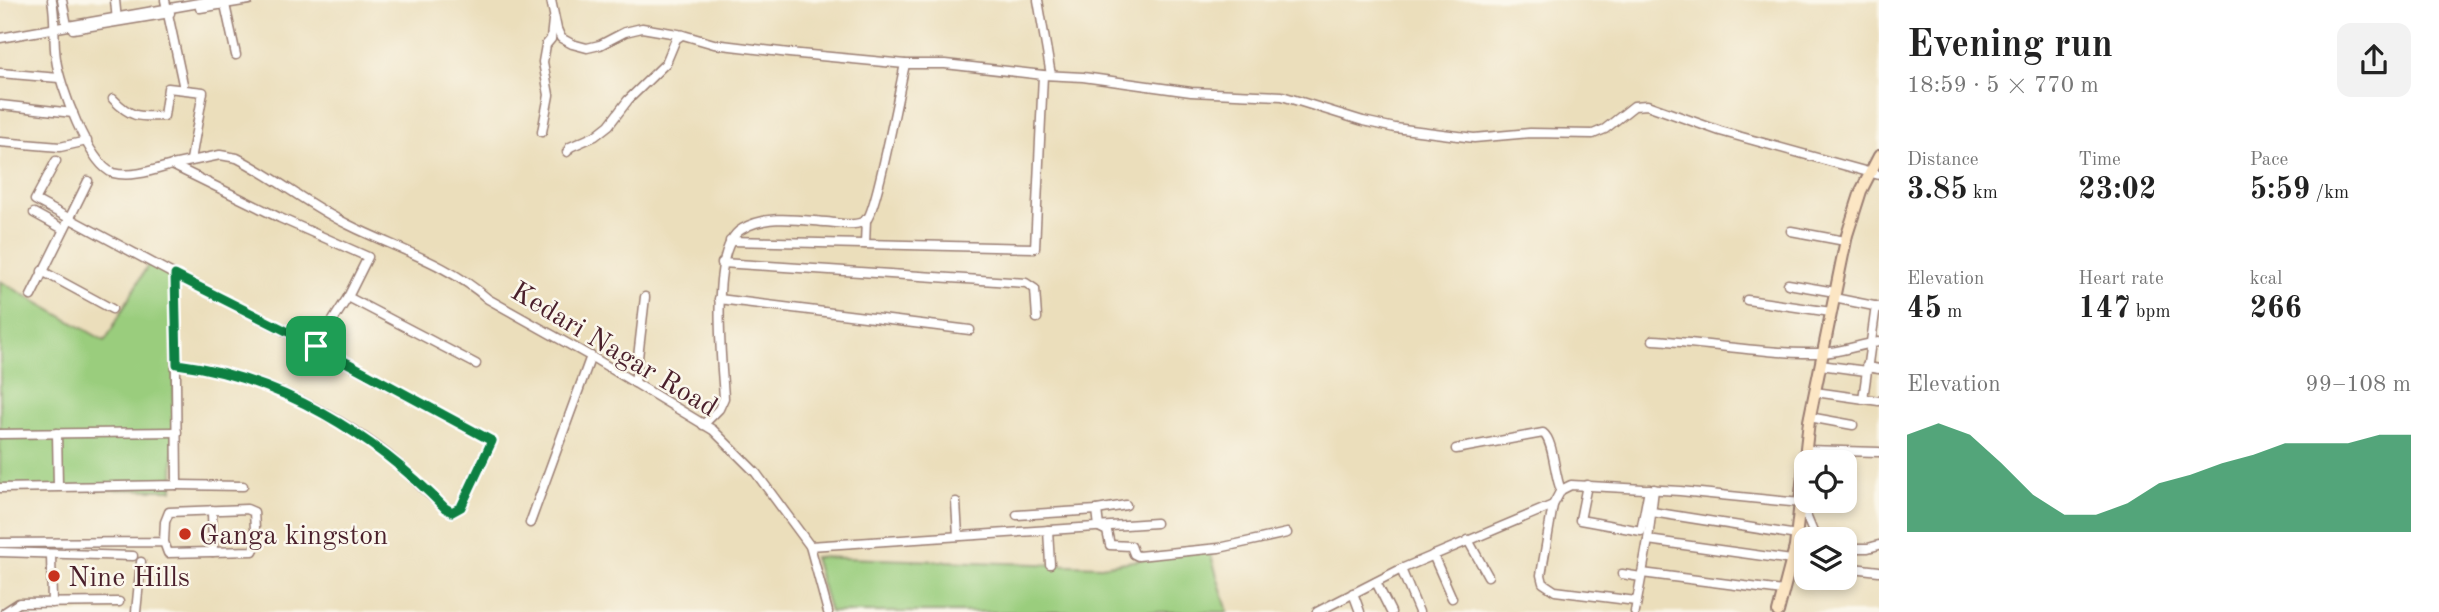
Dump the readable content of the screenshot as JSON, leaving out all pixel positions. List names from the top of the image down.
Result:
{
  "streets": {
    "street": ["Kedari Nagar Road"]
  },
  "places": ["Ganga kingston", "Nine Hills"],
  "page": {
    "heading": ["Evening run", "18:59 · 5 × 770 m"],
    "stats": [
      ["Distance", "3.85 km"],
      ["Time", "23:02"],
      ["Pace", "5:59 /km"],
      ["Elevation", "45 m"],
      ["Heart rate", "147 bpm"],
      ["kcal", "266"]
    ],
    "chart": ["Elevation", "99–108 m"]
  }
}
